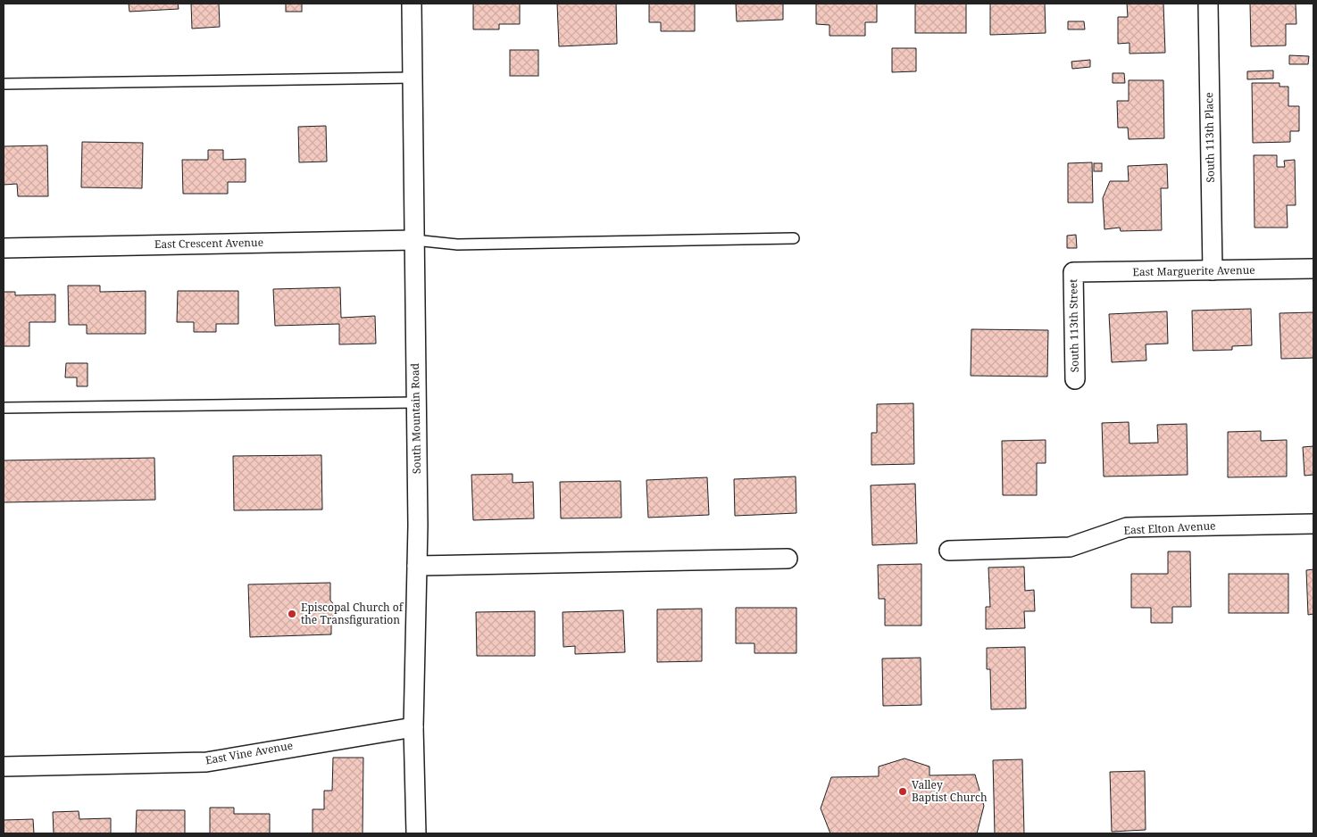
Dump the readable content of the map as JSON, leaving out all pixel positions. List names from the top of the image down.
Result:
{
  "streets": {
    "street": [
      "South 113th Place",
      "East Crescent Avenue",
      "East Marguerite Avenue",
      "South 113th Street",
      "South Mountain Road",
      "East Elton Avenue",
      "East Vine Avenue"
    ]
  },
  "crossings": [
    ["South 113th Place", "East Marguerite Avenue"],
    ["East Crescent Avenue", "South Mountain Road"],
    ["East Marguerite Avenue", "South 113th Street"],
    ["South Mountain Road", "East Vine Avenue"]
  ],
  "places": ["Episcopal Church of the Transfiguration", "Valley Baptist Church"]
}
